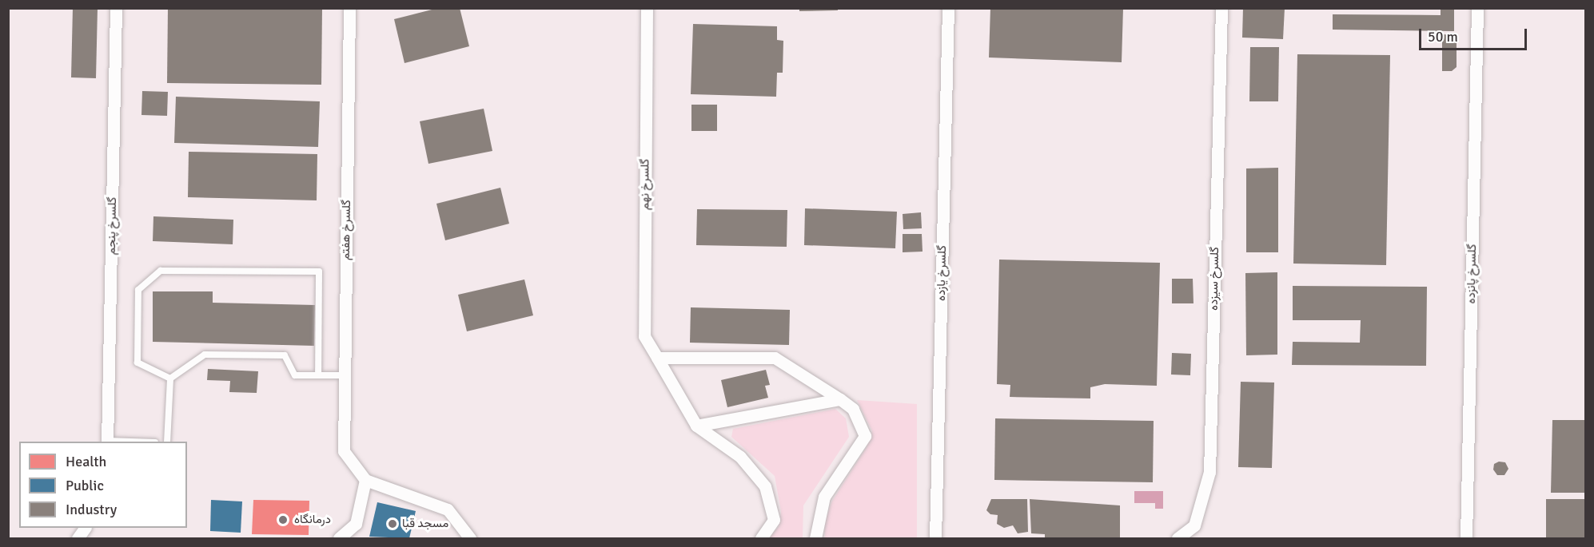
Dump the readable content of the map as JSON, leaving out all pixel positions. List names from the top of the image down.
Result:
{
  "streets": {
    "street": [
      "گلسرخ نهم",
      "گلسرخ پنجم",
      "گلسرخ هفتم",
      "گلسرخ یازده",
      "گلسرخ پانزده",
      "گلسرخ سیزده"
    ]
  },
  "places": ["درمانگاه", "مسجد قبا"],
  "legend": ["Health", "Public", "Industry"],
  "scale_bar": "50 m"
}
